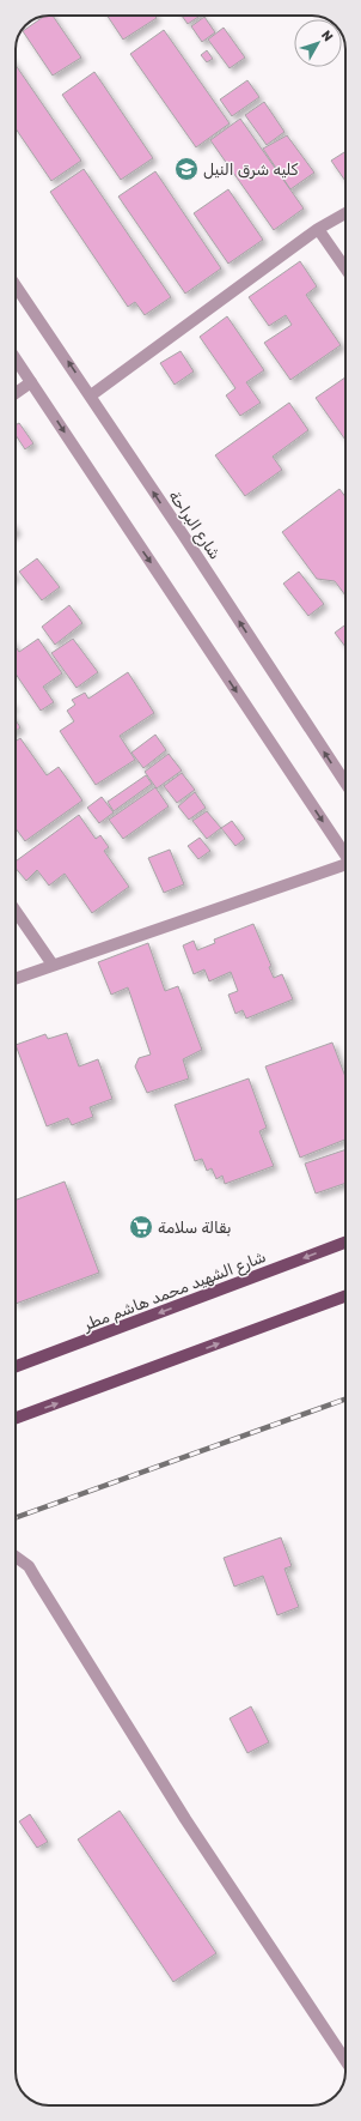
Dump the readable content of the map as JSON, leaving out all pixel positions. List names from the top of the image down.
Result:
{
  "streets": {
    "main road": ["شارع الشهيد محمد هاشم مطر"],
    "street": ["شارع البراحة"]
  },
  "places": {
    "school or university": ["كليه شرق النيل"],
    "supermarket": ["بقالة سلامة"]
  },
  "north": "top right"
}
